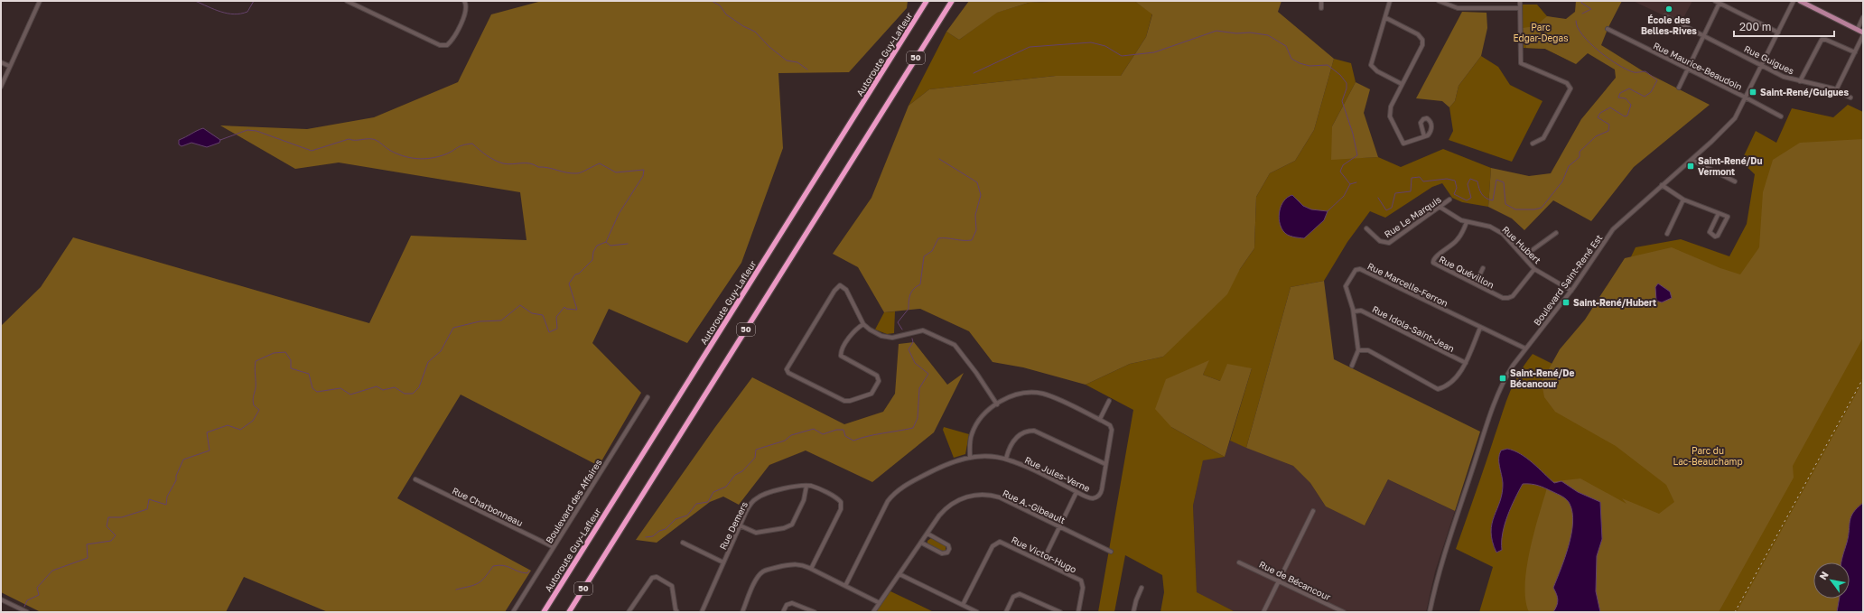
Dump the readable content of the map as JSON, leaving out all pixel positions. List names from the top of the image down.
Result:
{
  "streets": {
    "highway": ["Autoroute Guy-Lafleur", "50"],
    "street": [
      "Rue Guigues",
      "Rue Maurice-Beaudoin",
      "Rue Le Marquis",
      "Rue Hubert",
      "Rue Quévillon",
      "Boulevard Saint-René Est",
      "Rue Marcelle-Ferron",
      "Rue Idola-Saint-Jean",
      "Rue Jules-Verne",
      "Boulevard des Affaires",
      "Rue Charbonneau",
      "Rue A.-Gibeault",
      "Rue Demers",
      "Rue Victor-Hugo",
      "Rue de Bécancour"
    ]
  },
  "crossings": [
    ["Rue Guigues", "Boulevard Saint-René Est"],
    ["Rue Maurice-Beaudoin", "Boulevard Saint-René Est"],
    ["Rue Le Marquis", "Rue Hubert"],
    ["Rue Hubert", "Rue Quévillon"],
    ["Rue Hubert", "Boulevard Saint-René Est"],
    ["Boulevard Saint-René Est", "Rue Marcelle-Ferron"],
    ["Rue Marcelle-Ferron", "Rue Idola-Saint-Jean"],
    ["Boulevard des Affaires", "Rue Charbonneau"]
  ],
  "parks": ["Parc Edgar-Degas", "Parc du Lac-Beauchamp"],
  "places": {
    "other": ["École des Belles-Rives"],
    "transit": [
      "Saint-René/Guigues",
      "Saint-René/Du Vermont",
      "Saint-René/Hubert",
      "Saint-René/De Bécancour"
    ]
  },
  "scale_bar": "200 m",
  "north": "top left"
}
